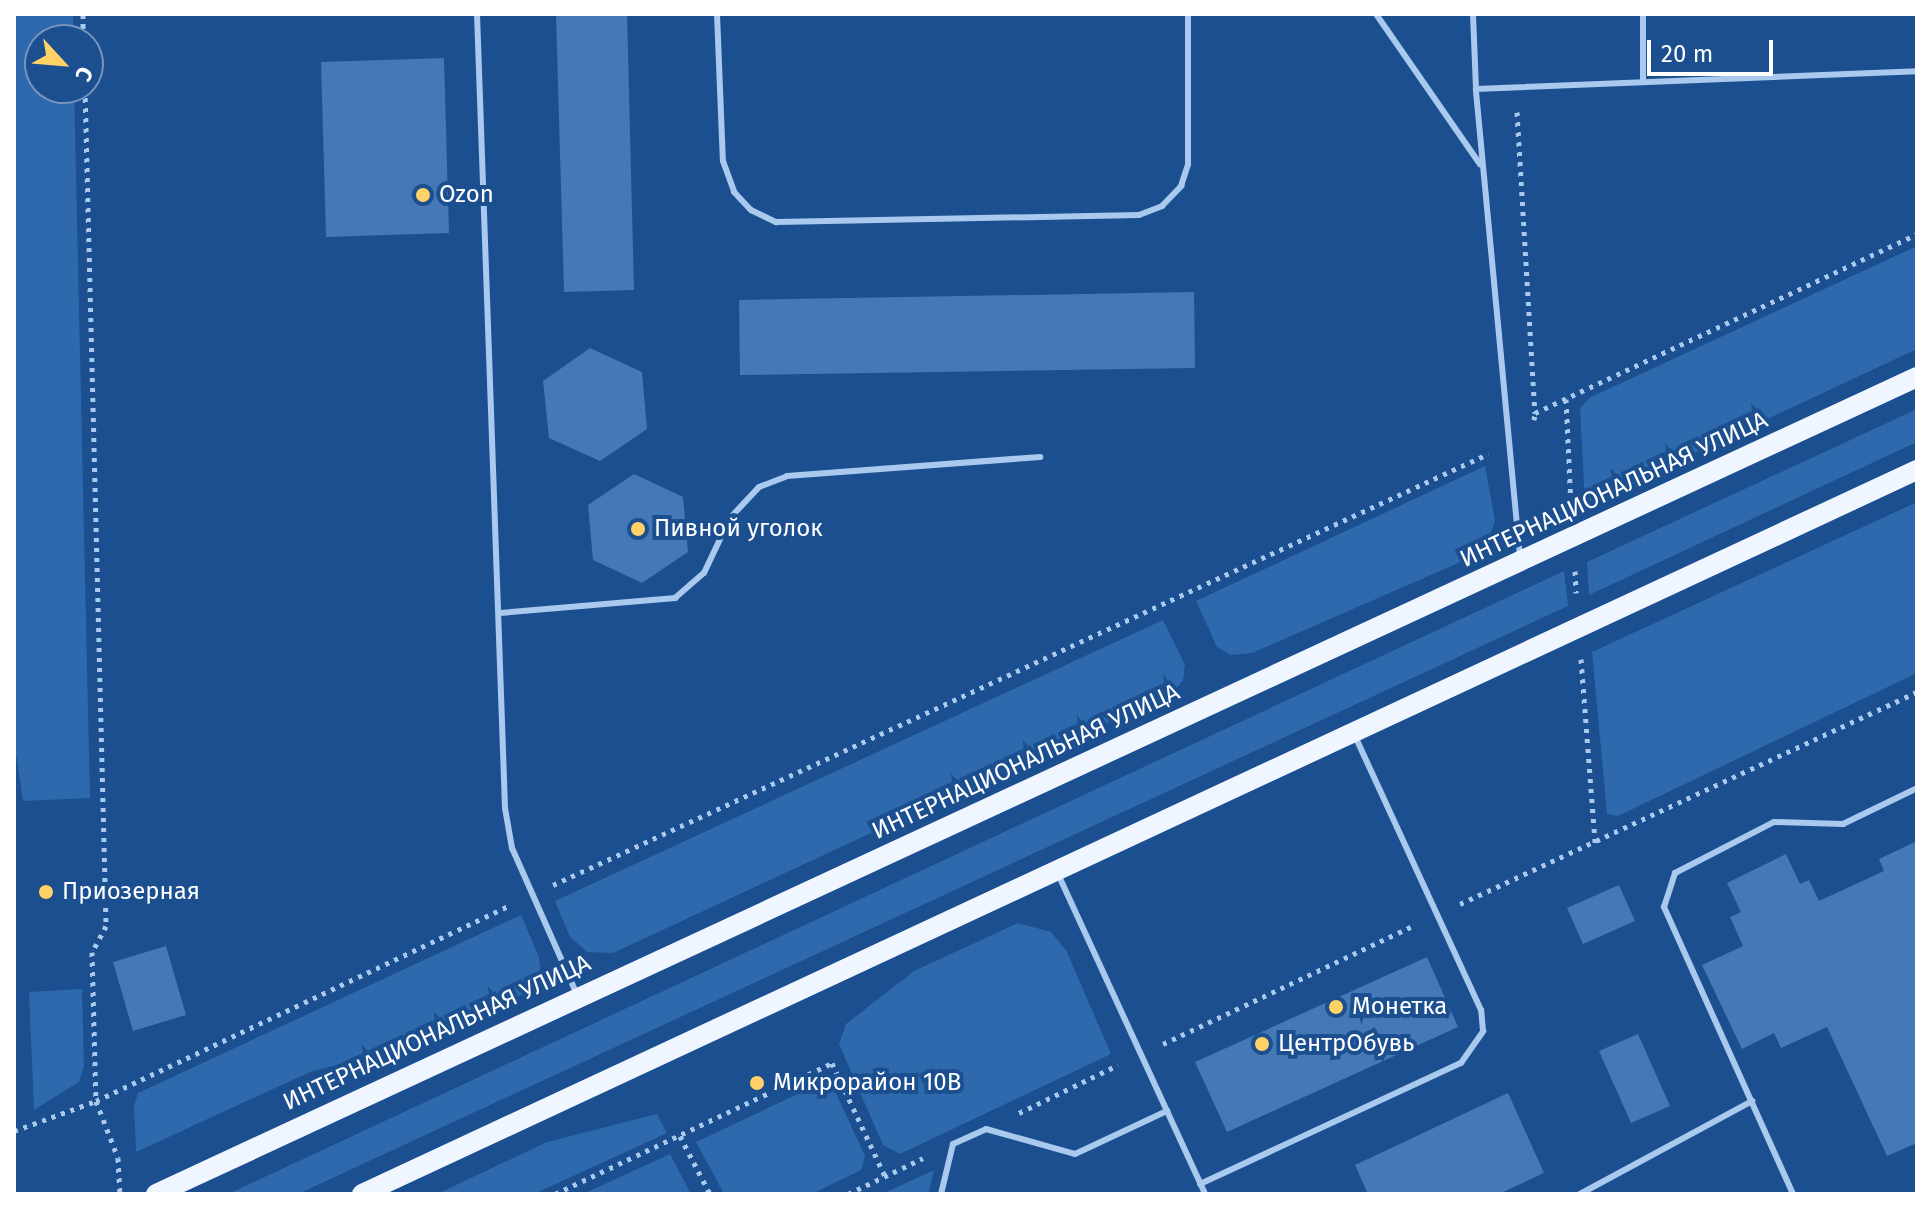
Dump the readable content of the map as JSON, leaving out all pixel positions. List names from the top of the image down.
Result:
{
  "streets": {
    "main road": ["ИНТЕРНАЦИОНАЛЬНАЯ УЛИЦА"]
  },
  "places": [
    "Ozon",
    "Пивной уголок",
    "Приозерная",
    "Монетка",
    "ЦентрОбувь",
    "Микрорайон 10В"
  ],
  "scale_bar": "20 m",
  "north": "bottom right"
}
